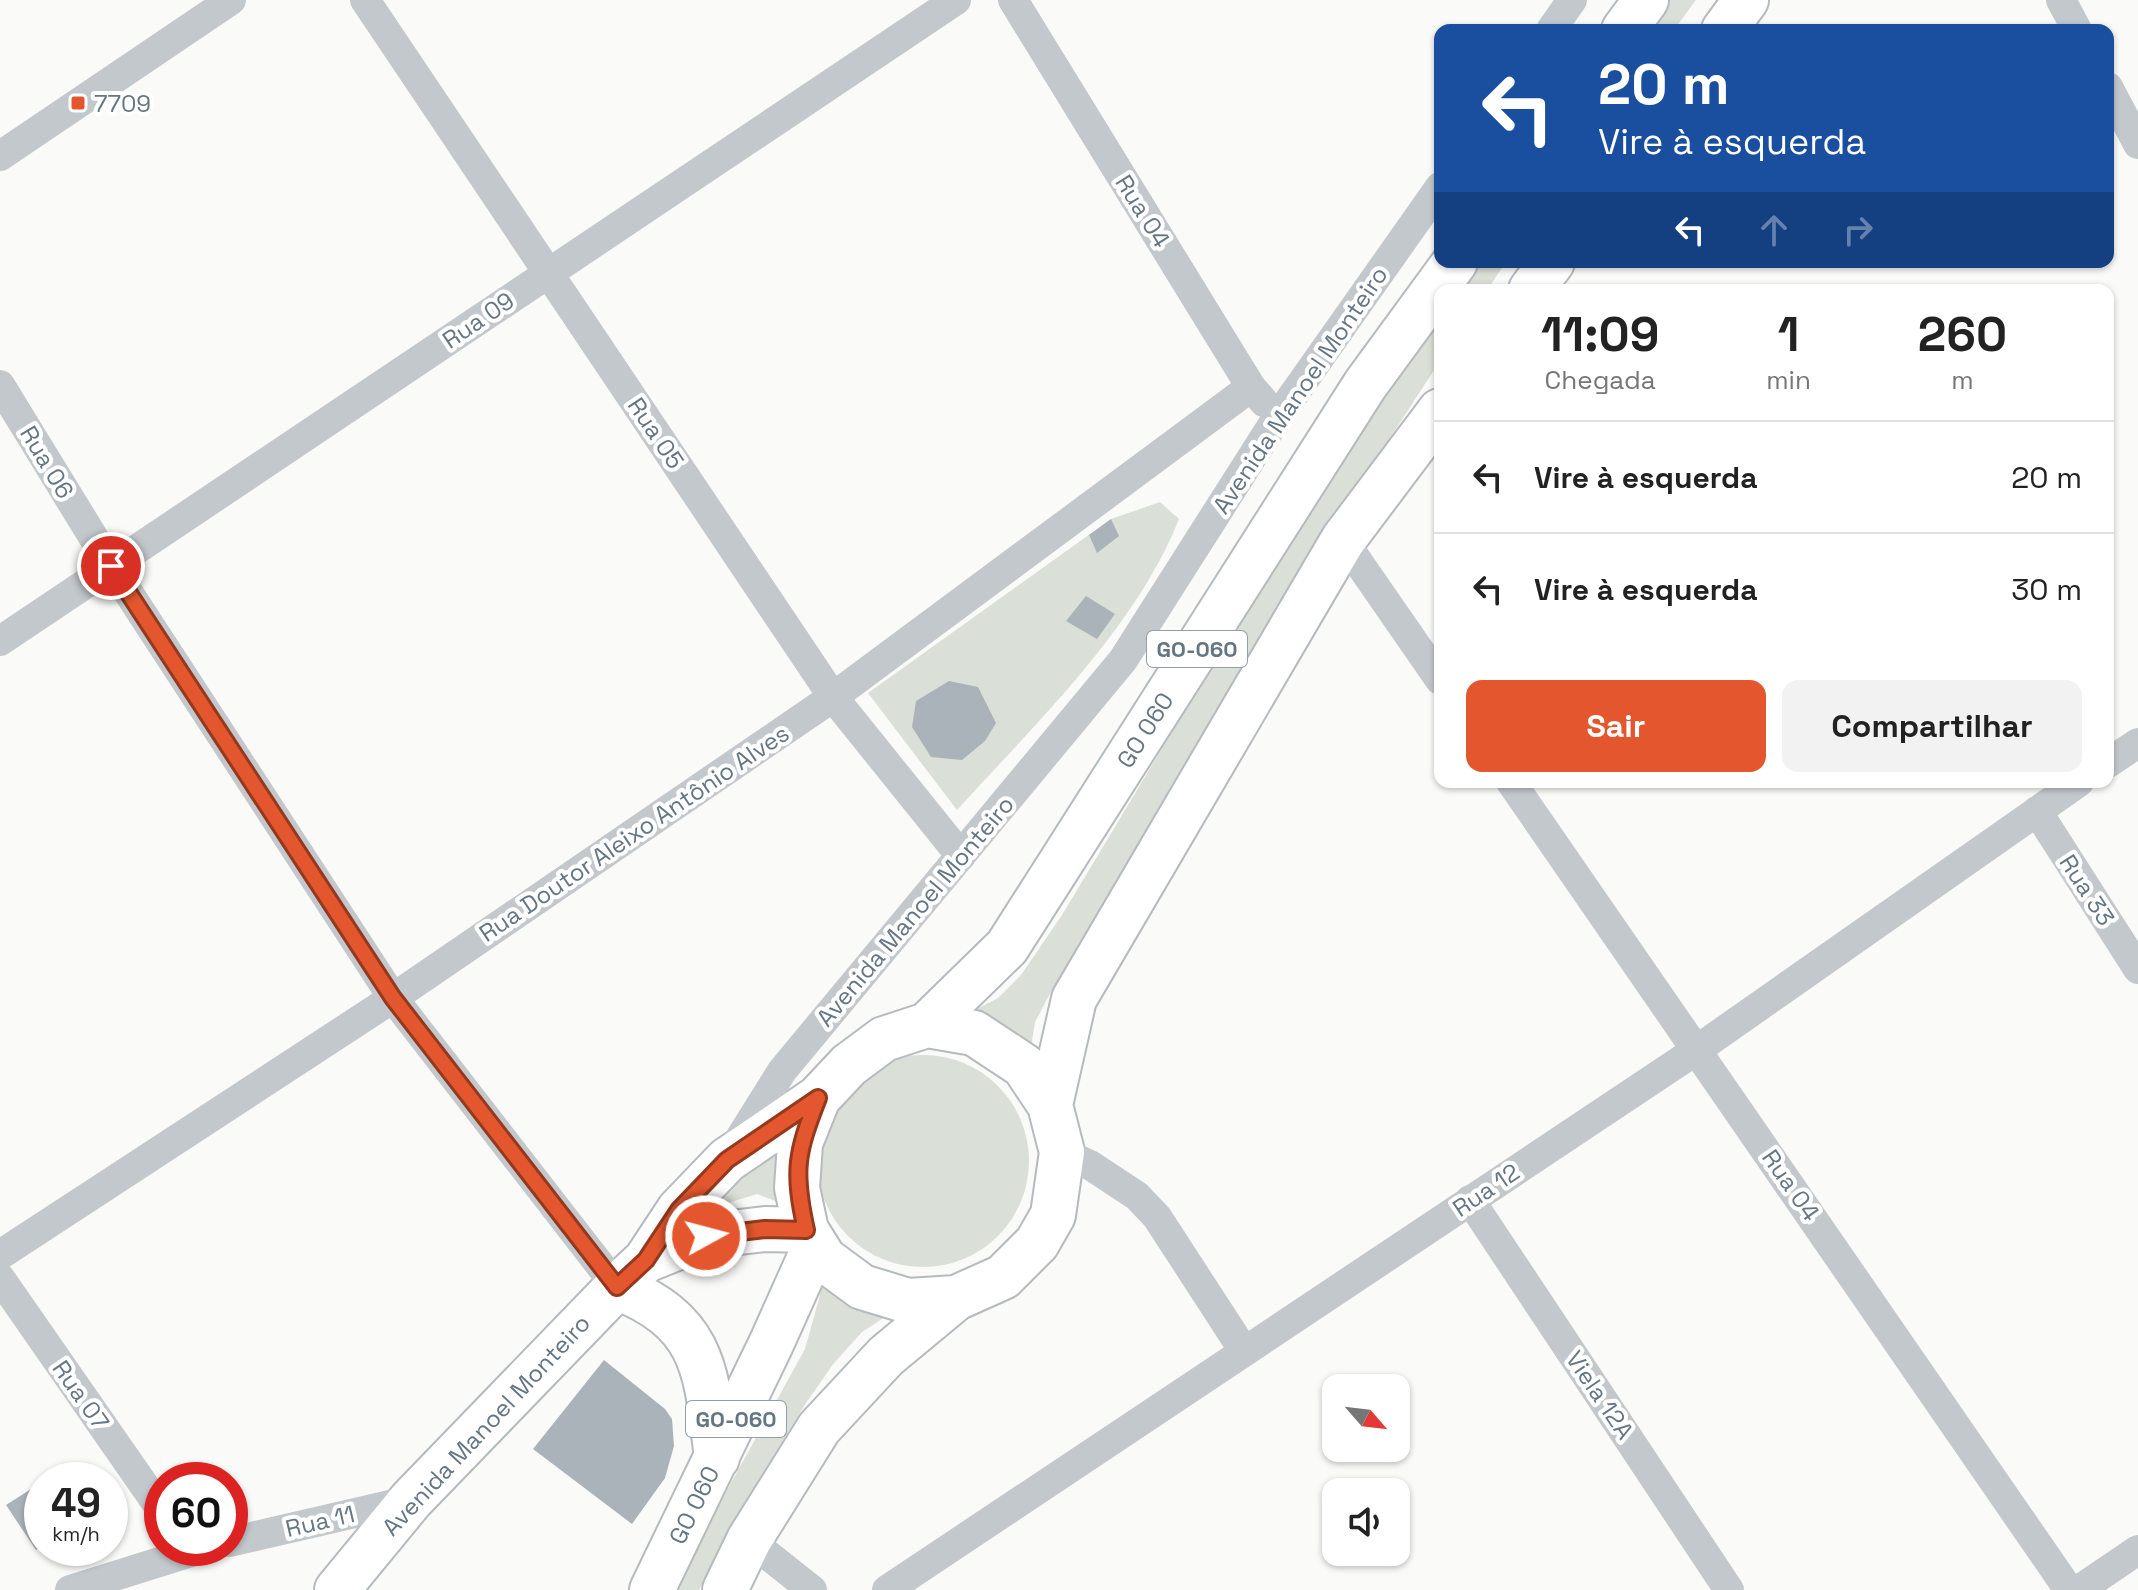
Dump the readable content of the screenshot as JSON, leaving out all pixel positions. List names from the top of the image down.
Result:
{
  "streets": {
    "main road": ["Avenida Manoel Monteiro", "GO-060", "GO 060"],
    "street": [
      "Rua 04",
      "Rua 09",
      "Rua 05",
      "Rua 06",
      "Rua Doutor Aleixo Antônio Alves",
      "Rua 33",
      "Rua 12",
      "Rua 07",
      "Viela 12A",
      "Rua 11"
    ]
  },
  "crossings": [
    ["Rua 04", "Avenida Manoel Monteiro"],
    ["Rua 04", "Rua Doutor Aleixo Antônio Alves"],
    ["Rua 04", "Rua 12"],
    ["Rua 09", "Rua 05"],
    ["Rua 09", "Rua 06"],
    ["Avenida Manoel Monteiro", "Rua 05"],
    ["Avenida Manoel Monteiro", "Rua 06"],
    ["Avenida Manoel Monteiro", "Rua 11"],
    ["Rua 05", "Rua Doutor Aleixo Antônio Alves"],
    ["Rua 06", "Rua Doutor Aleixo Antônio Alves"],
    ["GO-060", "GO 060"],
    ["Rua 33", "Rua 12"],
    ["Rua 12", "Viela 12A"]
  ],
  "places": {
    "transit": ["7709"]
  },
  "north": "bottom right",
  "page": {
    "turn": ["20 m", "Vire à esquerda"],
    "eta": [
      "11:09",
      "Chegada",
      "1",
      "min",
      "260",
      "m"
    ],
    "list": [
      {
        "name": "Vire à esquerda",
        "value": "20 m"
      },
      {
        "name": "Vire à esquerda",
        "value": "30 m"
      }
    ],
    "buttons": ["Sair", "Compartilhar"],
    "speed": "49 km/h",
    "limit": "60"
  }
}
